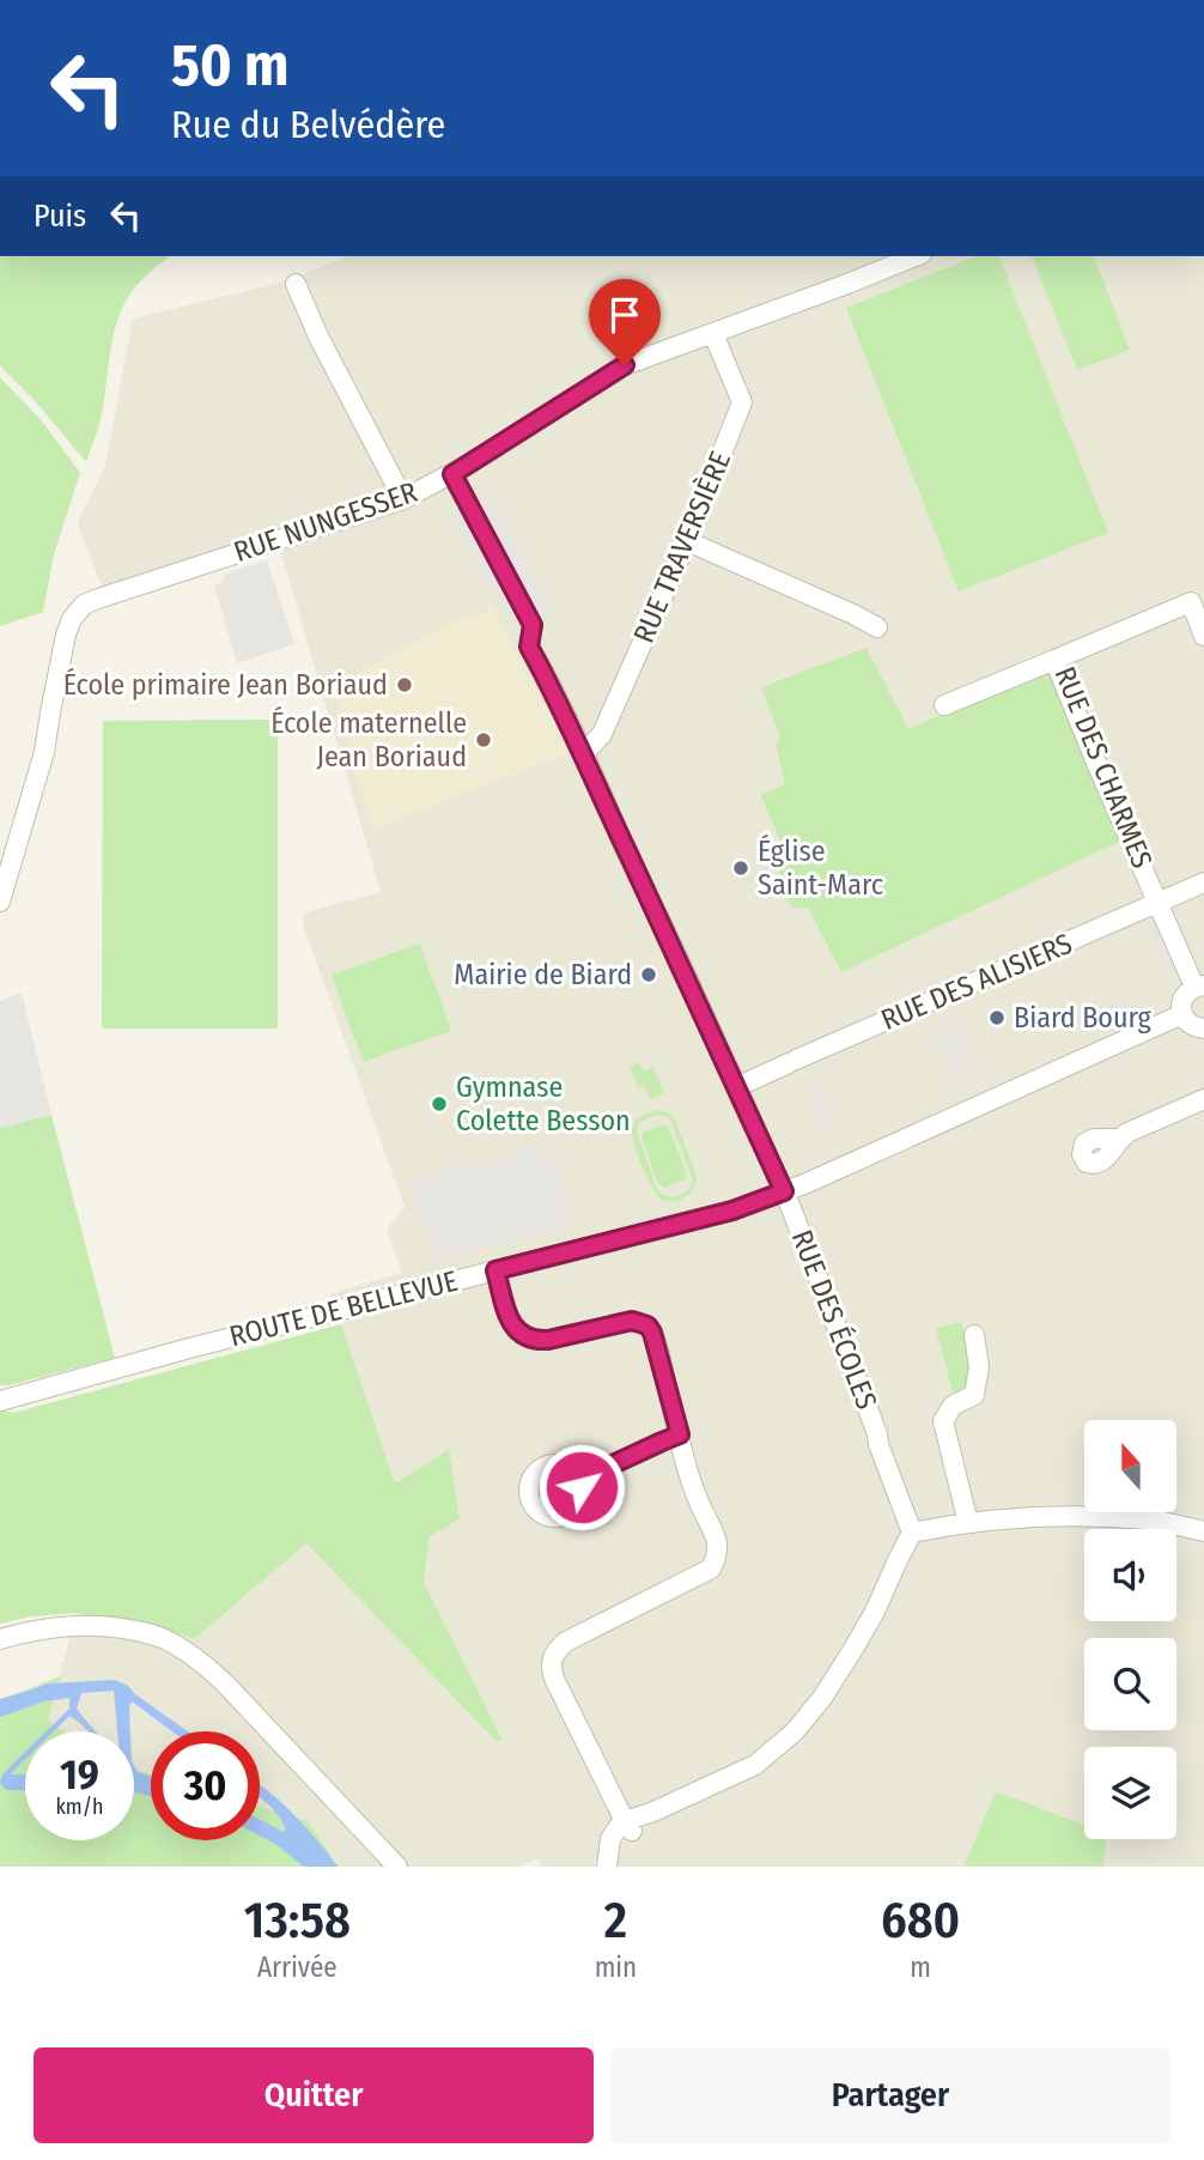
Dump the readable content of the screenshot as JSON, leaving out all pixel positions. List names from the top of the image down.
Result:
{
  "streets": {
    "street": [
      "RUE NUNGESSER",
      "RUE TRAVERSIÈRE",
      "RUE DES CHARMES",
      "RUE DES ALISIERS",
      "ROUTE DE BELLEVUE",
      "RUE DES ÉCOLES"
    ]
  },
  "crossings": [
    ["RUE NUNGESSER", "RUE TRAVERSIÈRE"],
    ["RUE NUNGESSER", "RUE DES ÉCOLES"],
    ["RUE TRAVERSIÈRE", "RUE DES ÉCOLES"],
    ["RUE DES CHARMES", "RUE DES ALISIERS"],
    ["RUE DES ALISIERS", "RUE DES ÉCOLES"],
    ["ROUTE DE BELLEVUE", "RUE DES ÉCOLES"]
  ],
  "places": [
    "École primaire Jean Boriaud",
    "École maternelle Jean Boriaud",
    "Église Saint-Marc",
    "Mairie de Biard",
    "Biard Bourg",
    "Gymnase Colette Besson"
  ],
  "north": "top",
  "page": {
    "turn": ["50 m", "Rue du Belvédère"],
    "then": "Puis",
    "speed": "19 km/h",
    "limit": "30",
    "eta": [
      "13:58",
      "Arrivée",
      "2",
      "min",
      "680",
      "m"
    ],
    "buttons": ["Quitter", "Partager"]
  }
}
